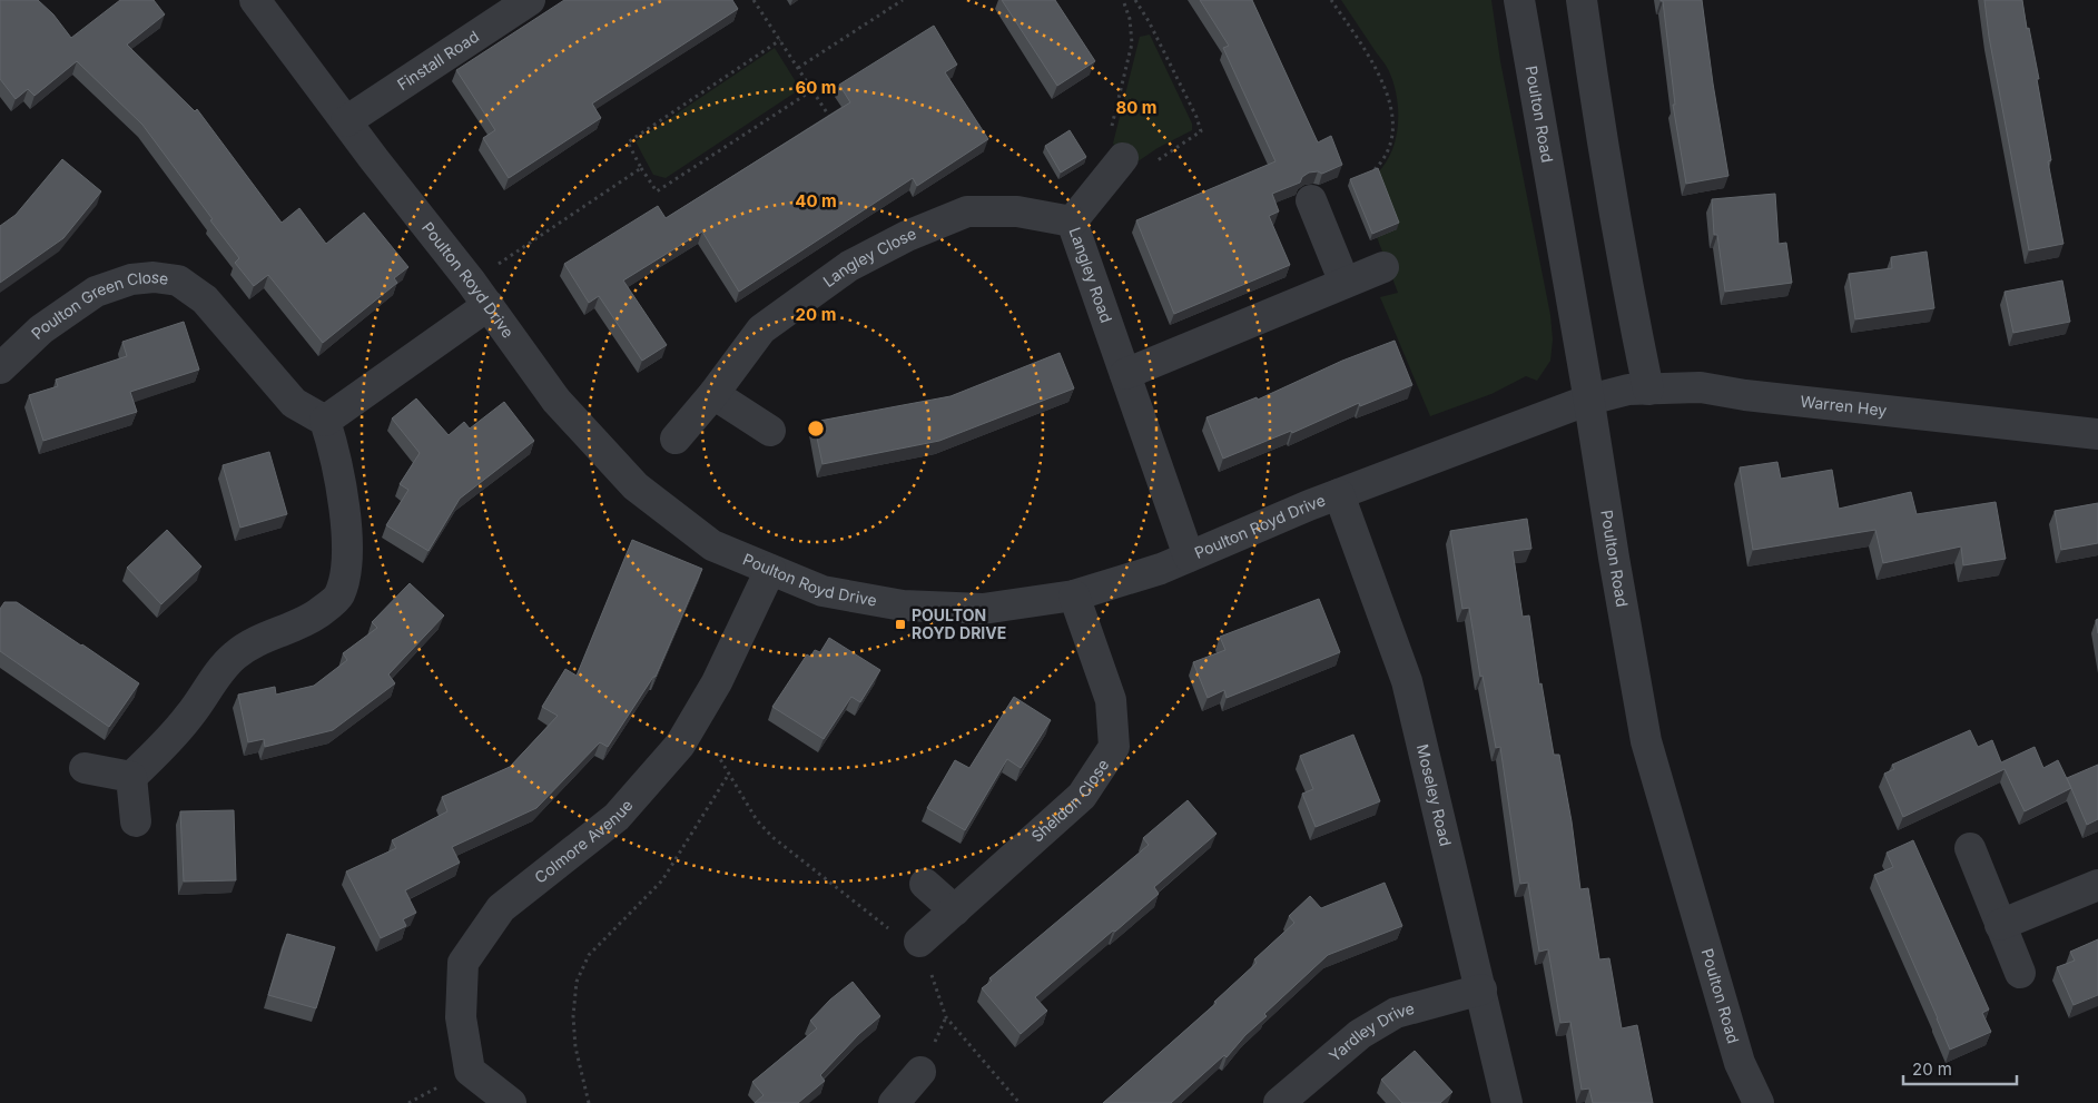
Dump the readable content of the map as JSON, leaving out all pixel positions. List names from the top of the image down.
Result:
{
  "streets": {
    "street": [
      "Finstall Road",
      "Poulton Road",
      "Langley Close",
      "Langley Road",
      "Poulton Royd Drive",
      "Poulton Green Close",
      "Warren Hey",
      "Moseley Road",
      "Sheldon Close",
      "Colmore Avenue",
      "Yardley Drive"
    ]
  },
  "crossings": [
    ["Finstall Road", "Poulton Royd Drive"],
    ["Poulton Road", "Poulton Royd Drive"],
    ["Poulton Road", "Warren Hey"],
    ["Langley Close", "Langley Road"],
    ["Langley Road", "Poulton Royd Drive"],
    ["Poulton Royd Drive", "Warren Hey"],
    ["Poulton Royd Drive", "Moseley Road"],
    ["Poulton Royd Drive", "Sheldon Close"],
    ["Poulton Royd Drive", "Colmore Avenue"],
    ["Moseley Road", "Yardley Drive"]
  ],
  "places": {
    "transit": ["POULTON ROYD DRIVE"]
  },
  "scale_bar": "20 m",
  "rings": [
    "60 m",
    "80 m",
    "40 m",
    "20 m"
  ]
}
